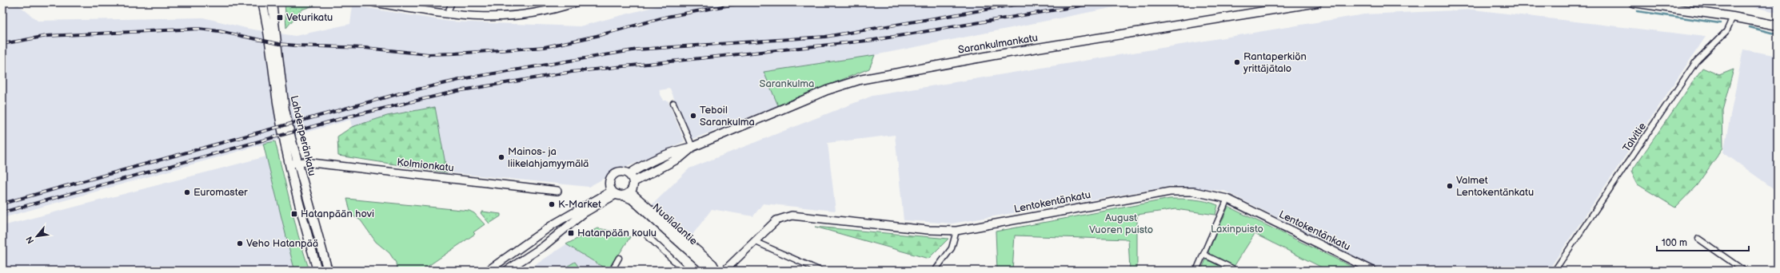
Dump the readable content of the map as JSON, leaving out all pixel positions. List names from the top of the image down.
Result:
{
  "streets": {
    "main road": ["Sarankulmankatu", "Lahdenperänkatu"],
    "street": [
      "Talvitie",
      "Kolmionkatu",
      "Lentokentänkatu",
      "Nuolialantie"
    ]
  },
  "crossings": [
    ["Sarankulmankatu", "Nuolialantie"],
    ["Lahdenperänkatu", "Kolmionkatu"]
  ],
  "parks": ["Sarankulma", "August Vuoren puisto", "Laxinpuisto"],
  "places": {
    "transit": ["Veturikatu", "Hatanpään hovi", "Hatanpään koulu"],
    "other": [
      "Rantaperkiön yrittäjätalo",
      "Teboil Sarankulma",
      "Mainos- ja liikelahjamyymälä",
      "Valmet Lentokentänkatu",
      "Euromaster",
      "K-Market",
      "Veho Hatanpää"
    ]
  },
  "scale_bar": "100 m",
  "north": "bottom left"
}
